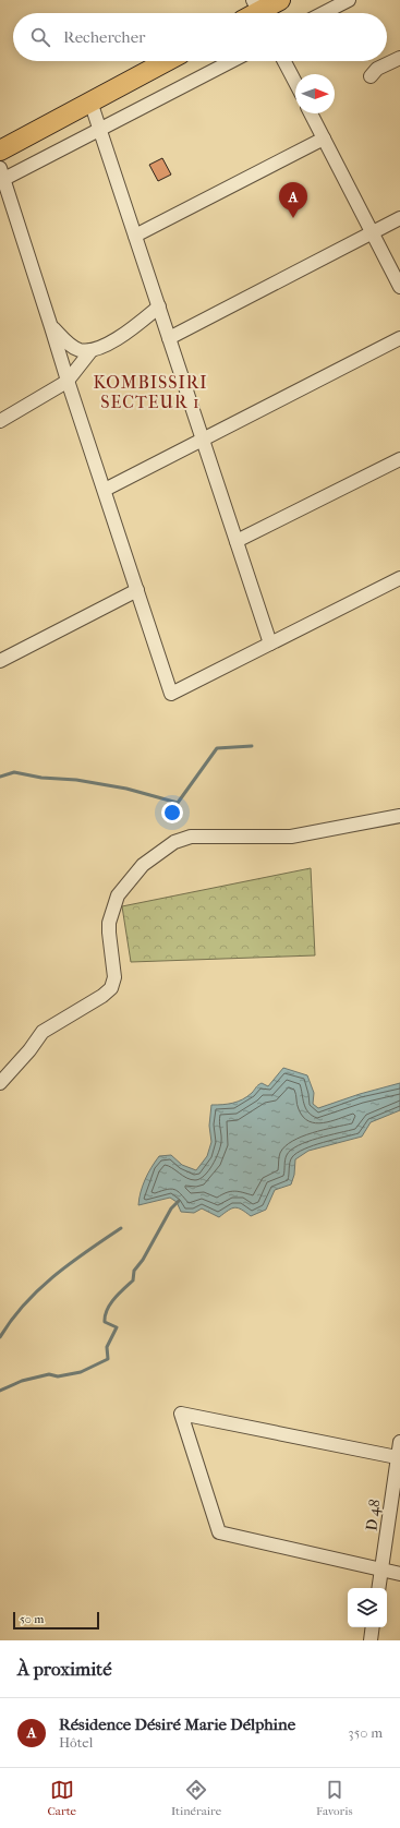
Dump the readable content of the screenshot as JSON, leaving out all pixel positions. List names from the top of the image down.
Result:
{
  "streets": {
    "street": ["D 48"]
  },
  "districts": ["KOMBISSIRI SECTEUR 1"],
  "scale_bar": "50 m",
  "north": "right",
  "page": {
    "search": "Rechercher",
    "pins": "A",
    "scale": "50 m",
    "heading": "À proximité",
    "list": [
      {
        "mark": "A",
        "name": "Résidence Désiré Marie Délphine",
        "note": "Hôtel",
        "value": "350 m"
      }
    ],
    "nav": ["Carte", "Itinéraire", "Favoris"]
  }
}
